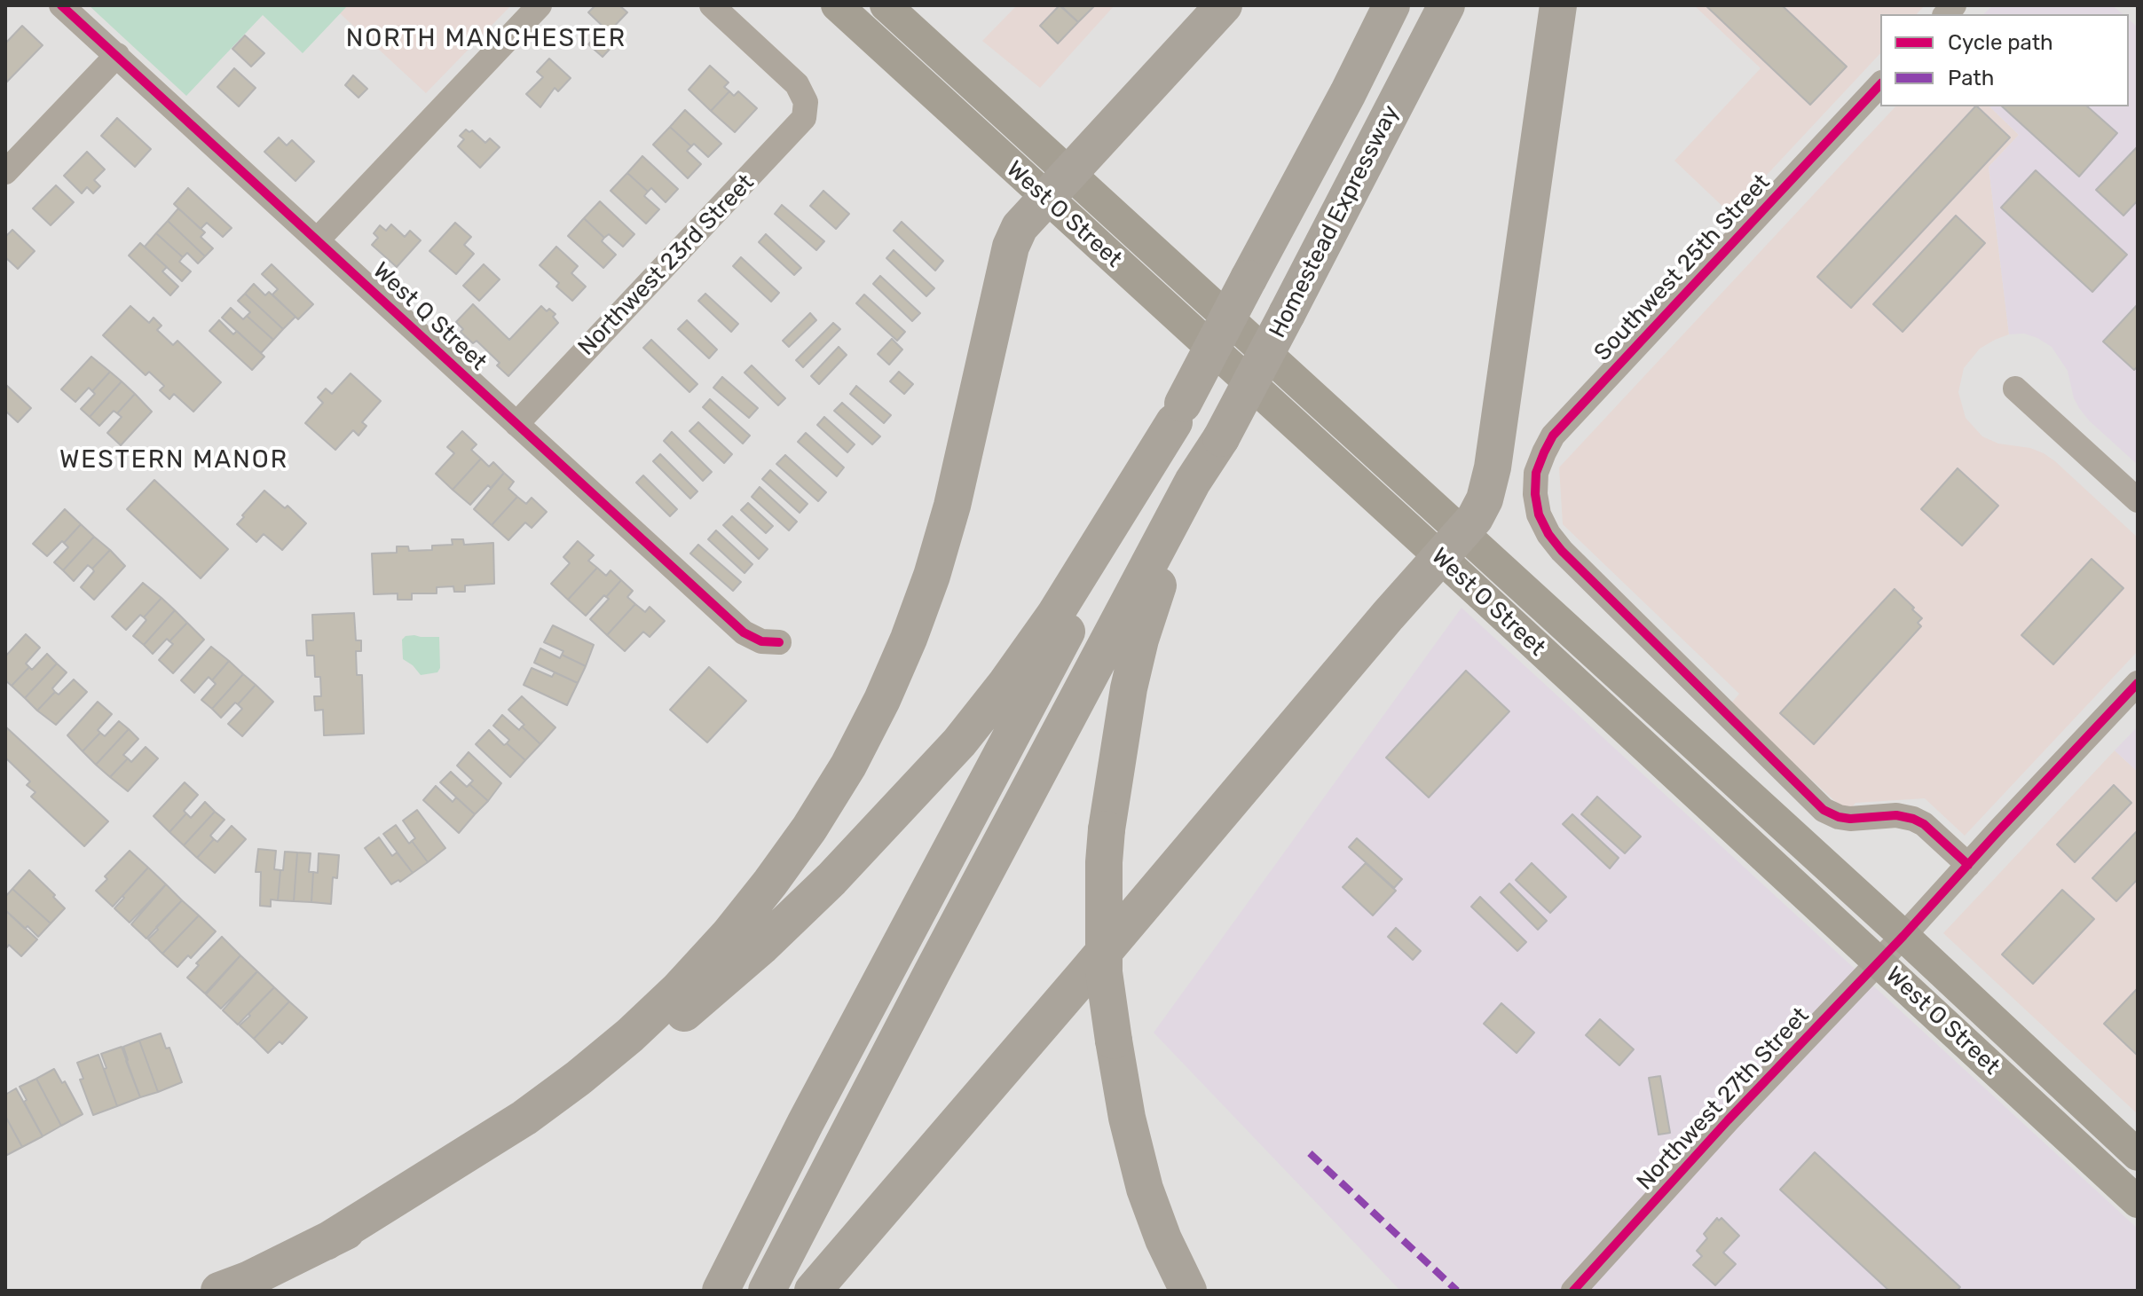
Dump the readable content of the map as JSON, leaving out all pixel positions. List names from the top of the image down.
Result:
{
  "streets": {
    "highway": ["Homestead Expressway"],
    "main road": ["West O Street"],
    "street": [
      "Northwest 23rd Street",
      "Southwest 25th Street",
      "West Q Street",
      "Northwest 27th Street"
    ]
  },
  "crossings": [
    ["West O Street", "Northwest 27th Street"],
    ["Northwest 23rd Street", "West Q Street"],
    ["Southwest 25th Street", "Northwest 27th Street"]
  ],
  "districts": ["NORTH MANCHESTER", "WESTERN MANOR"],
  "legend": ["Cycle path", "Path"]
}
